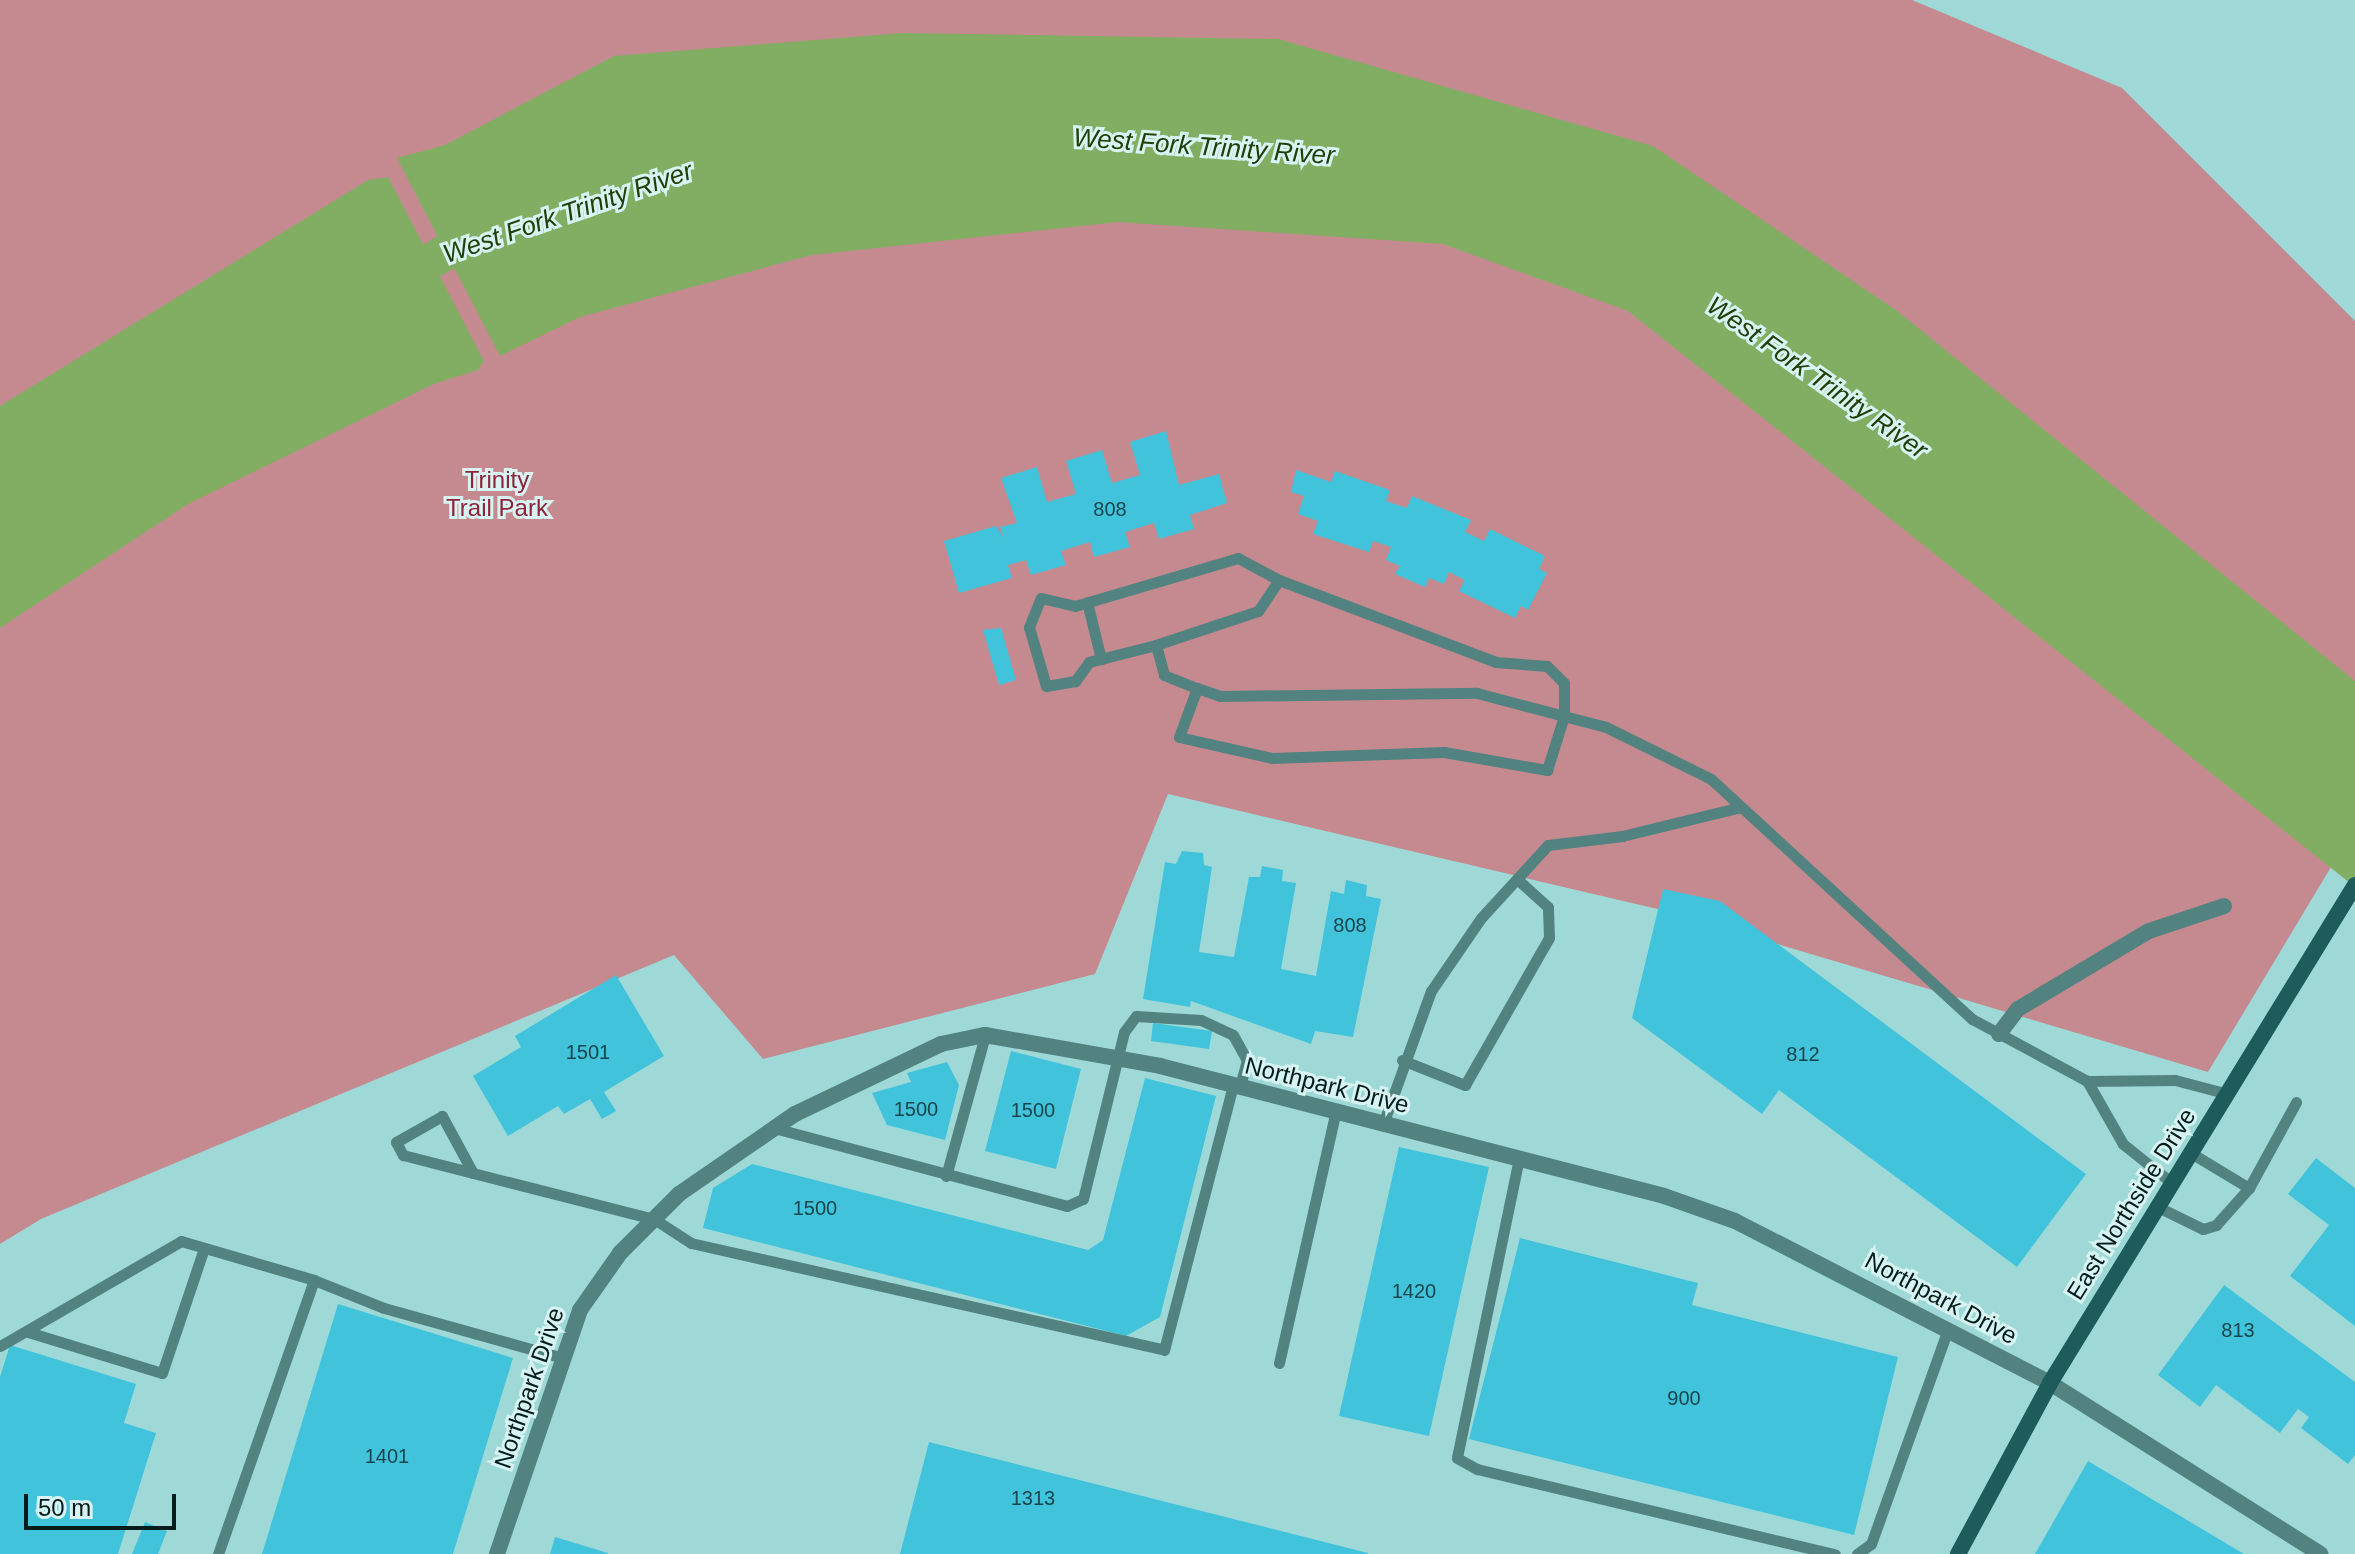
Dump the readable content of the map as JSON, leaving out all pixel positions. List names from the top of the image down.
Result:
{
  "streets": {
    "street": ["Northpark Drive", "East Northside Drive"]
  },
  "crossings": [
    ["Northpark Drive", "East Northside Drive"]
  ],
  "water": ["West Fork Trinity River"],
  "parks": ["Trinity Trail Park"],
  "house_numbers": [
    "808",
    "808",
    "1501",
    "812",
    "1500",
    "1500",
    "1500",
    "1420",
    "813",
    "900",
    "1401",
    "1313"
  ],
  "scale_bar": "50 m"
}
